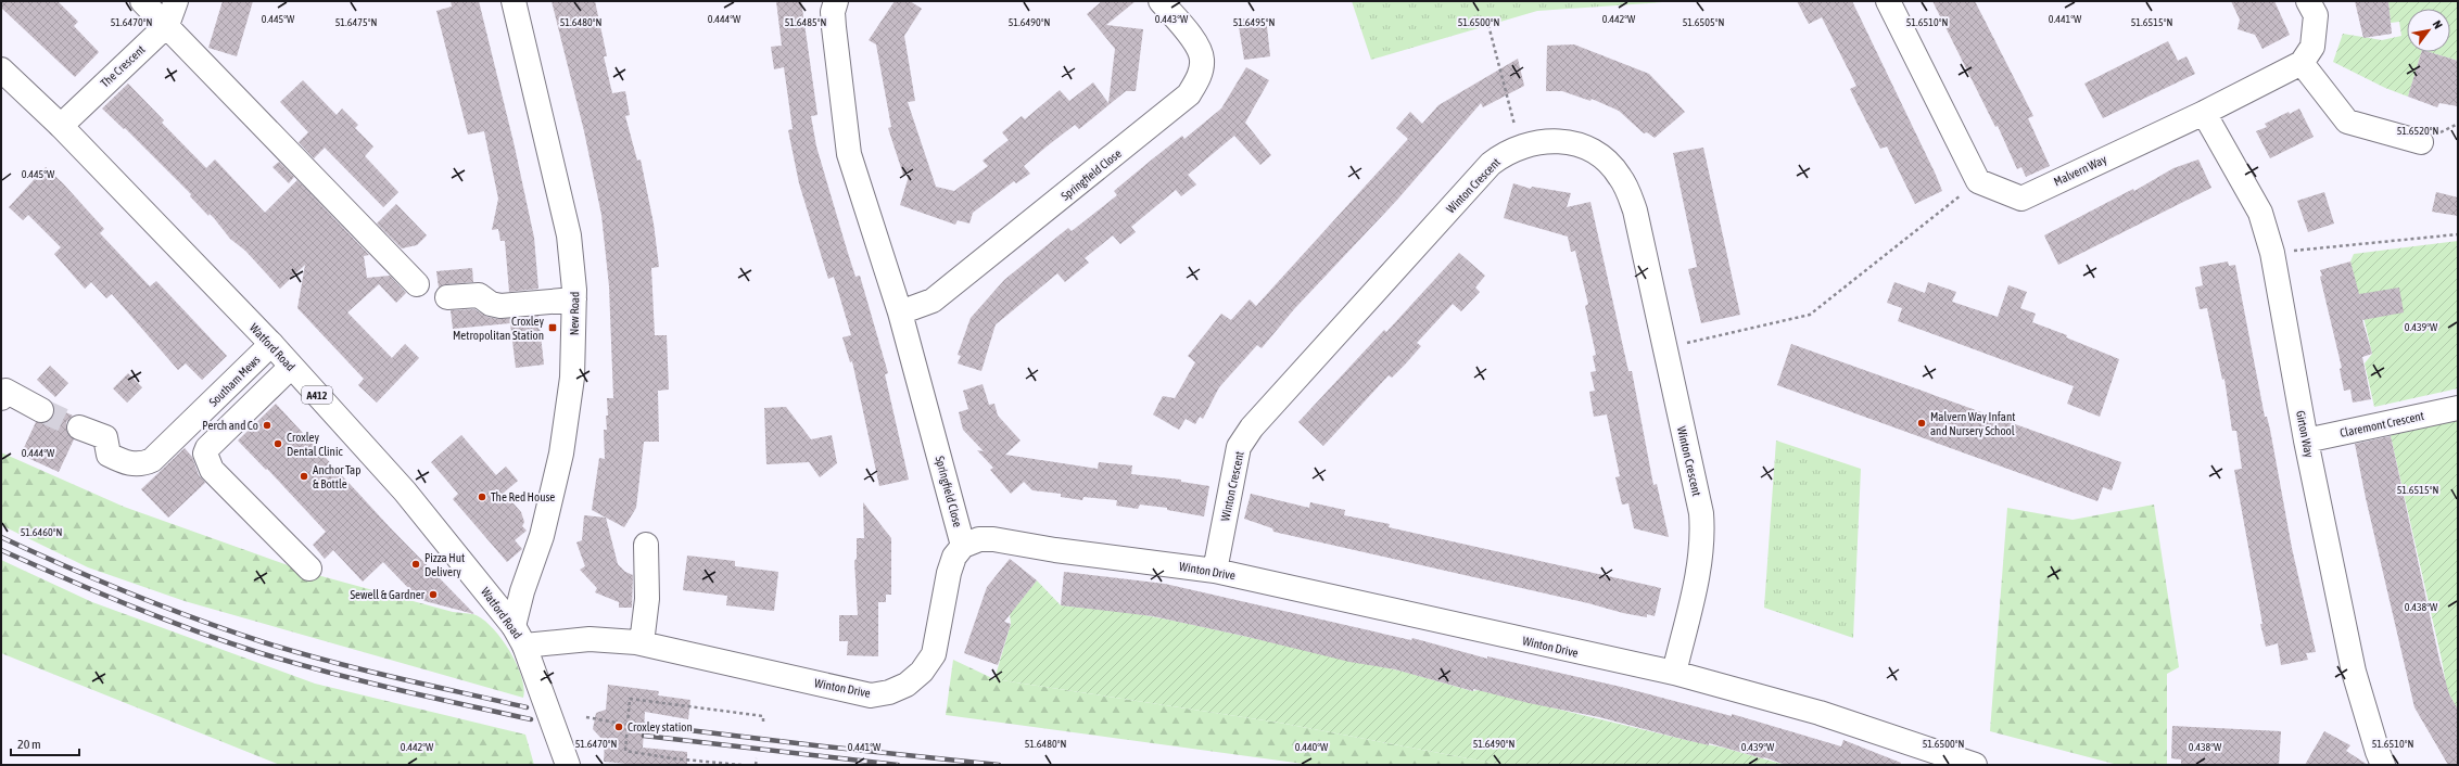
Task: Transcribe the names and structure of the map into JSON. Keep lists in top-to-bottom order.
{
  "streets": {
    "street": [
      "The Crescent",
      "Malvern Way",
      "Springfield Close",
      "Winton Crescent",
      "New Road",
      "Watford Road",
      "Southam Mews",
      "A412",
      "Claremont Crescent",
      "Girton Way",
      "Winton Drive"
    ]
  },
  "crossings": [
    ["The Crescent", "Watford Road"],
    ["Malvern Way", "Girton Way"],
    ["Springfield Close", "Winton Drive"],
    ["Winton Crescent", "Winton Drive"],
    ["New Road", "Watford Road"],
    ["New Road", "Winton Drive"],
    ["Watford Road", "Southam Mews"],
    ["Watford Road", "Winton Drive"],
    ["Claremont Crescent", "Girton Way"]
  ],
  "places": {
    "transit": ["Croxley Metropolitan Station"],
    "other": [
      "Malvern Way Infant and Nursery School",
      "Perch and Co",
      "Croxley Dental Clinic",
      "Anchor Tap & Bottle",
      "The Red House",
      "Pizza Hut Delivery",
      "Sewell & Gardner",
      "Croxley station"
    ]
  },
  "scale_bar": "20 m",
  "north": "top right",
  "coordinates": [
    "0.443°W",
    "0.442°W",
    "0.441°W",
    "0.445°W",
    "0.444°W",
    "51.6505°N",
    "51.6470°N",
    "51.6475°N",
    "51.6480°N",
    "51.6485°N",
    "51.6490°N",
    "51.6495°N",
    "51.6500°N",
    "51.6510°N",
    "51.6515°N",
    "51.6520°N",
    "0.439°W",
    "51.6460°N",
    "0.438°W",
    "0.440°W"
  ]
}
